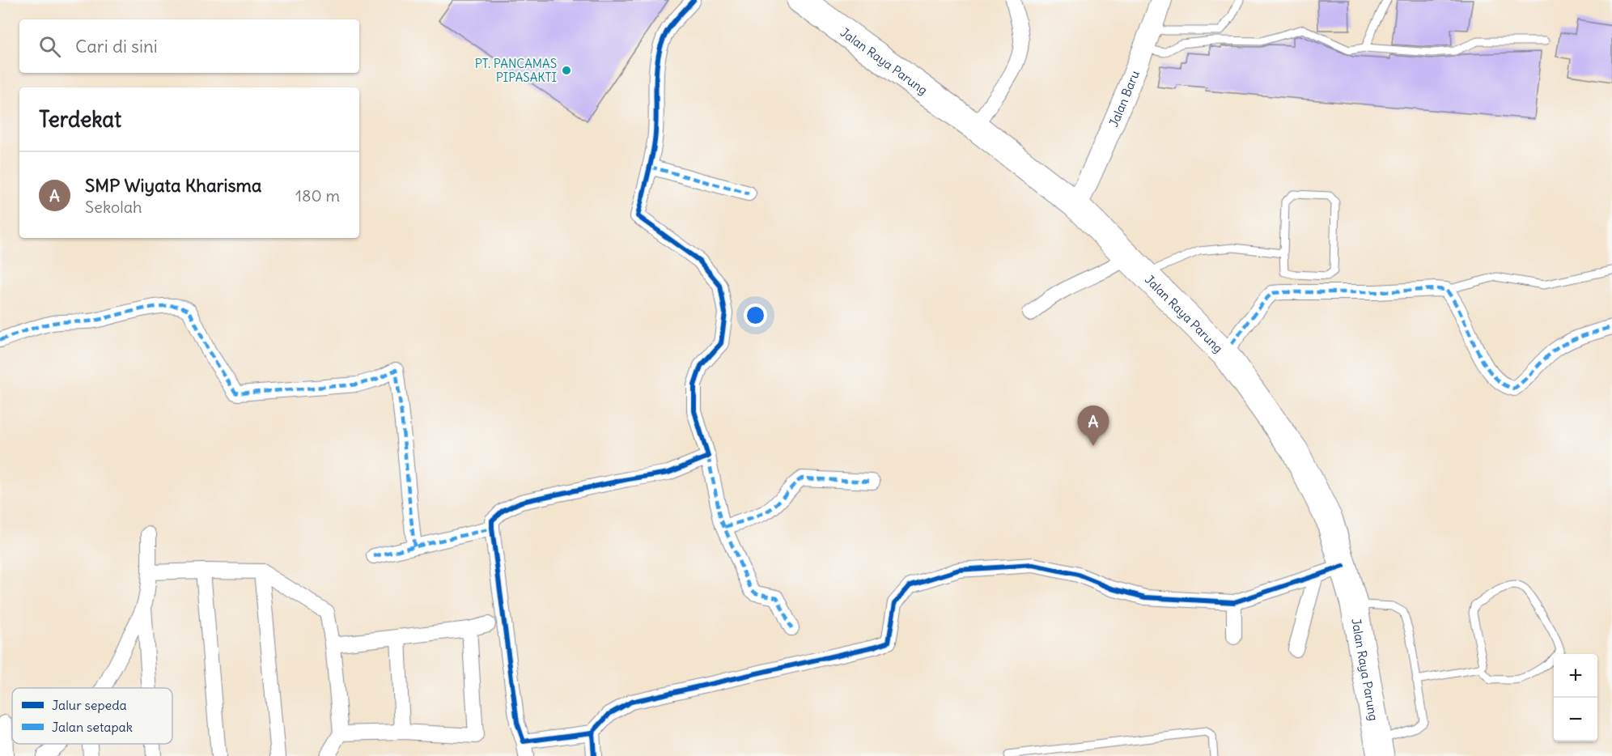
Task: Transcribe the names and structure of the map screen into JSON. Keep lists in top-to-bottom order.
{
  "streets": {
    "highway": ["Jalan Raya Parung"],
    "main road": ["Jalan Baru"]
  },
  "crossings": [
    ["Jalan Raya Parung", "Jalan Baru"]
  ],
  "places": ["PT. PANCAMAS PIPASAKTI"],
  "legend": ["Jalur sepeda", "Jalan setapak"],
  "page": {
    "search": "Cari di sini",
    "heading": "Terdekat",
    "list": [
      {
        "mark": "A",
        "name": "SMP Wiyata Kharisma",
        "note": "Sekolah",
        "value": "180 m"
      }
    ],
    "pins": "A",
    "map_buttons": ["+", "−"]
  }
}
